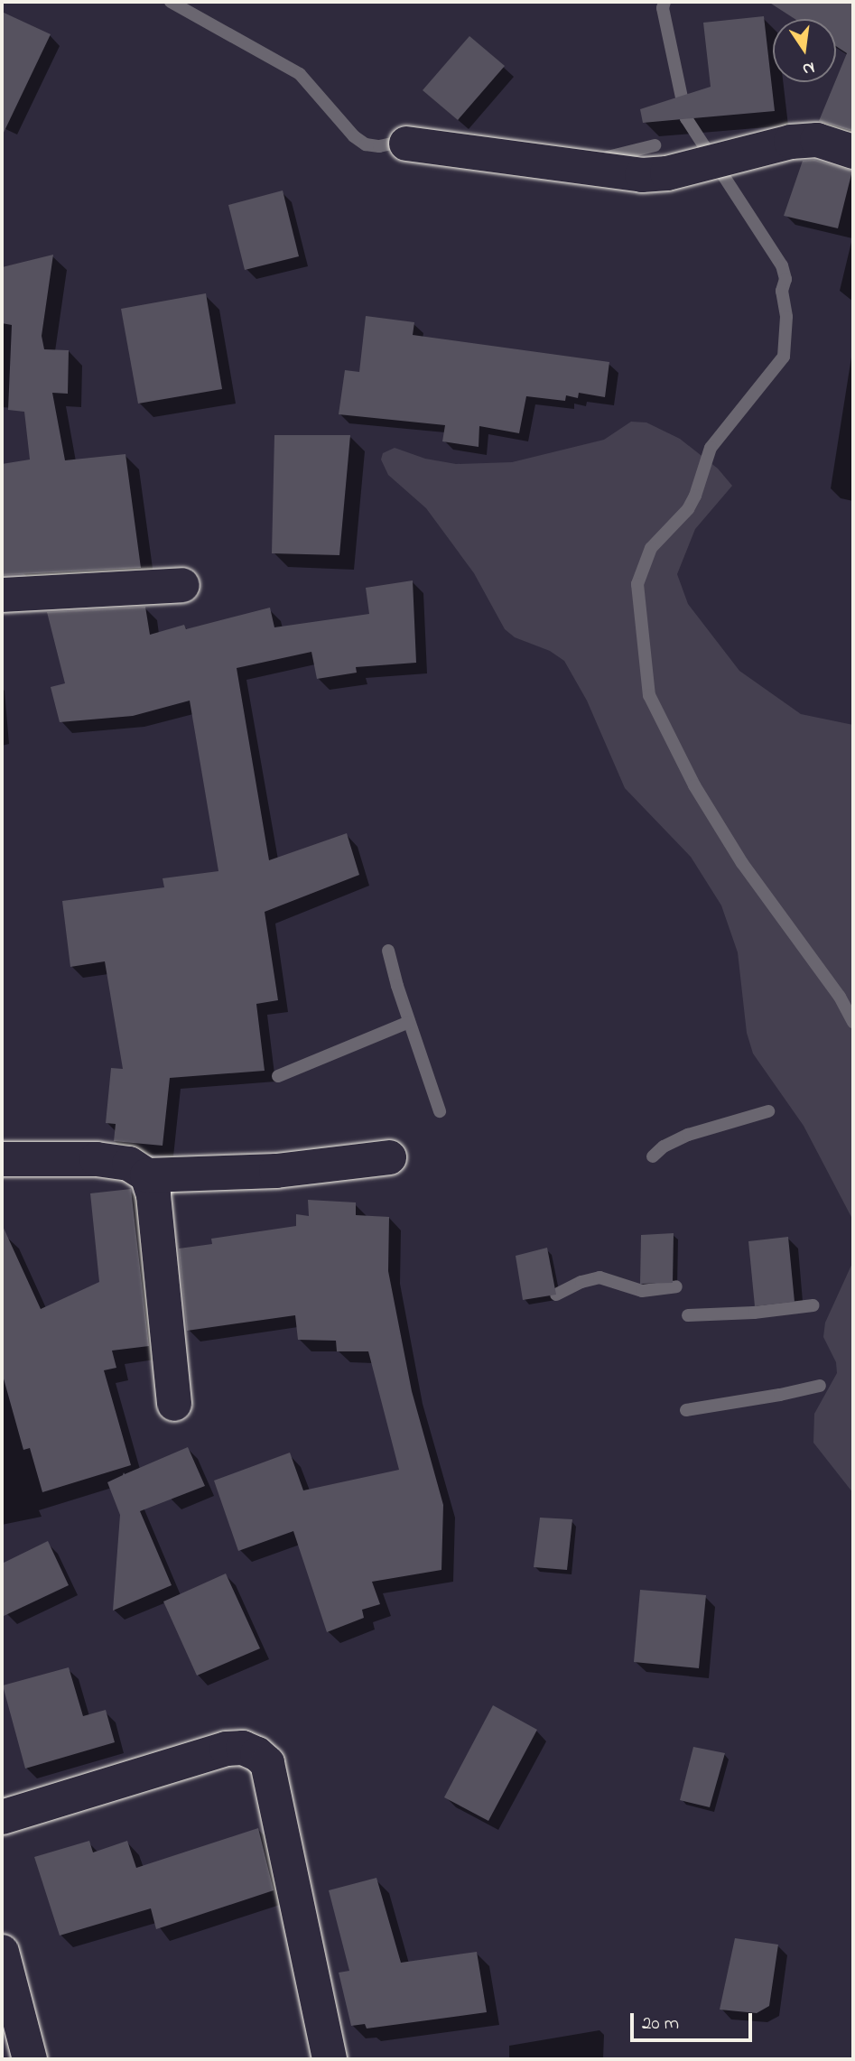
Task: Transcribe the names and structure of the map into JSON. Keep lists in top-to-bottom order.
{
  "scale_bar": "20 m",
  "north": "bottom"
}
